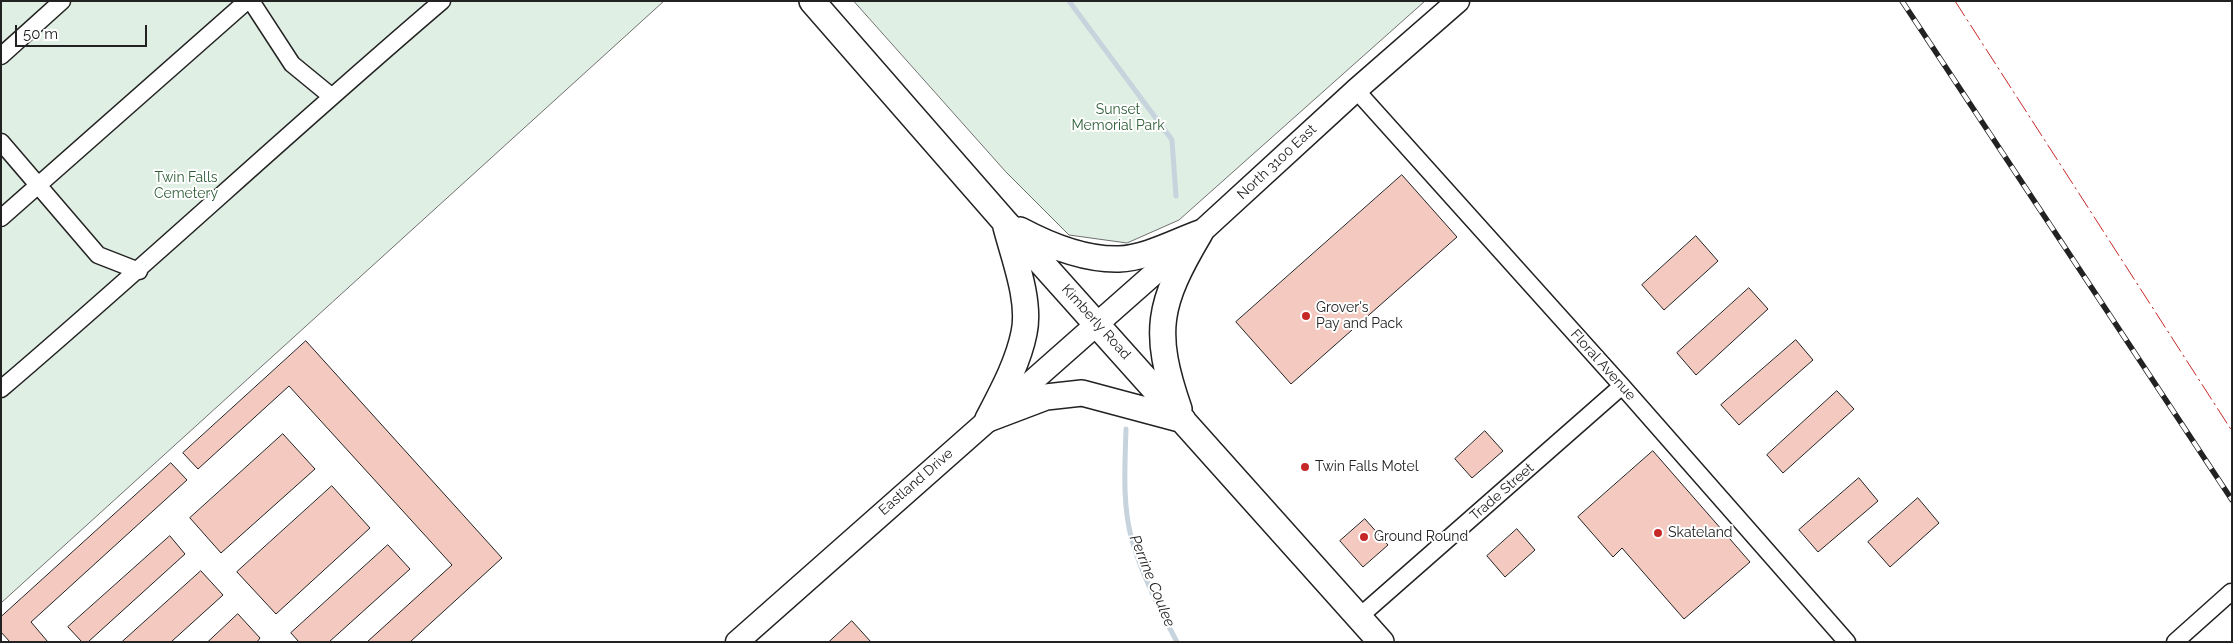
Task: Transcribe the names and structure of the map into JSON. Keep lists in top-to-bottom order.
{
  "streets": {
    "main road": ["North 3100 East", "Kimberly Road", "Eastland Drive"],
    "street": ["Floral Avenue", "Trade Street"]
  },
  "crossings": [
    ["North 3100 East", "Kimberly Road"],
    ["North 3100 East", "Floral Avenue"],
    ["North 3100 East", "Eastland Drive"],
    ["Kimberly Road", "Eastland Drive"],
    ["Kimberly Road", "Trade Street"],
    ["Floral Avenue", "Trade Street"]
  ],
  "water": ["Perrine Coulee"],
  "parks": ["Sunset Memorial Park", "Twin Falls Cemetery"],
  "places": [
    "Grover's Pay and Pack",
    "Twin Falls Motel",
    "Skateland",
    "Ground Round"
  ],
  "scale_bar": "50 m"
}
